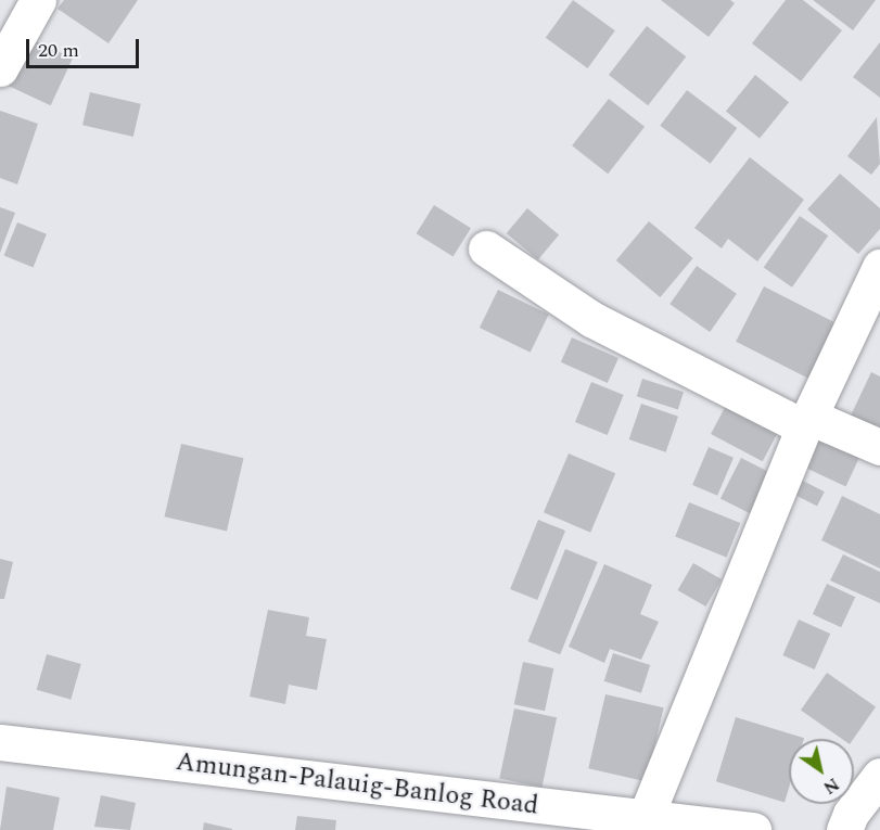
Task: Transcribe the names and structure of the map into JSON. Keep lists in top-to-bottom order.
{
  "streets": {
    "street": ["Amungan-Palauig-Banlog Road"]
  },
  "scale_bar": "20 m",
  "north": "bottom right"
}
